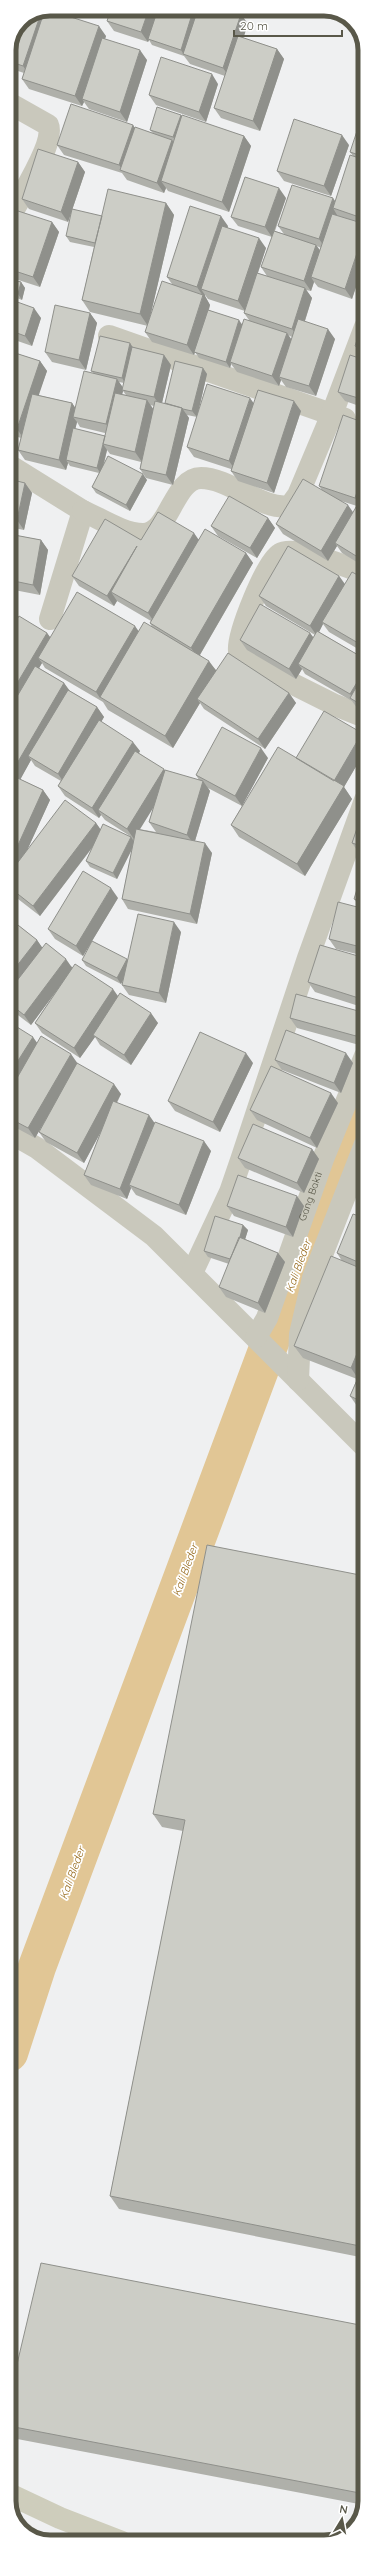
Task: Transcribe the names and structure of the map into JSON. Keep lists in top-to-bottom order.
{
  "streets": {
    "street": ["Gang Bakti"]
  },
  "water": ["Kali Bleder"],
  "scale_bar": "20 m",
  "north": "top"
}
